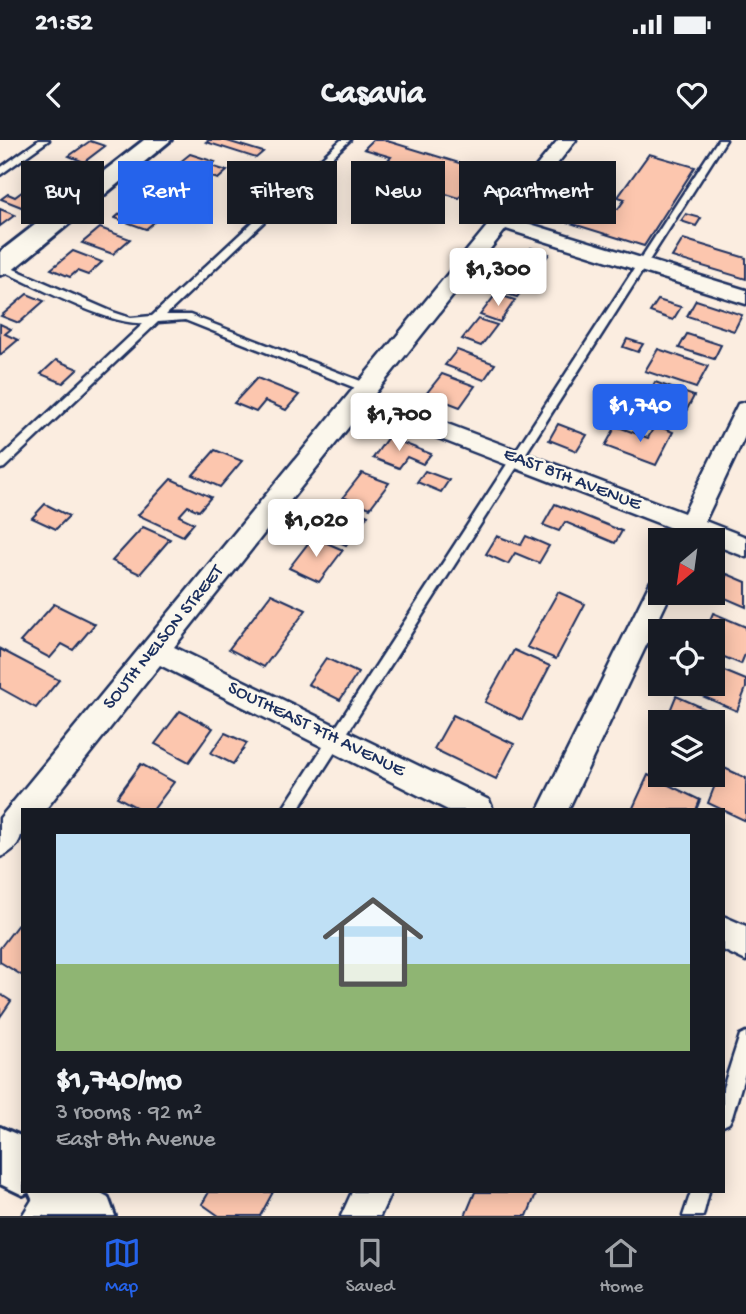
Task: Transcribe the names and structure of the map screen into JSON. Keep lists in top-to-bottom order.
{
  "streets": {
    "street": ["EAST 8TH AVENUE", "SOUTH NELSON STREET", "SOUTHEAST 7TH AVENUE"]
  },
  "crossings": [
    ["EAST 8TH AVENUE", "SOUTH NELSON STREET"],
    ["SOUTH NELSON STREET", "SOUTHEAST 7TH AVENUE"]
  ],
  "north": "bottom left",
  "page": {
    "status": "21:52",
    "header": "Casavia",
    "chip": [
      "Buy",
      "Rent",
      "Filters",
      "New",
      "Apartment"
    ],
    "price": [
      "$1,300",
      "$1,740",
      "$1,700",
      "$1,020"
    ],
    "list": [
      {
        "name": "$1,740/mo",
        "note": "3 rooms · 92 m² · East 8th Avenue"
      }
    ],
    "tabs": ["Map", "Saved", "Home"]
  }
}
